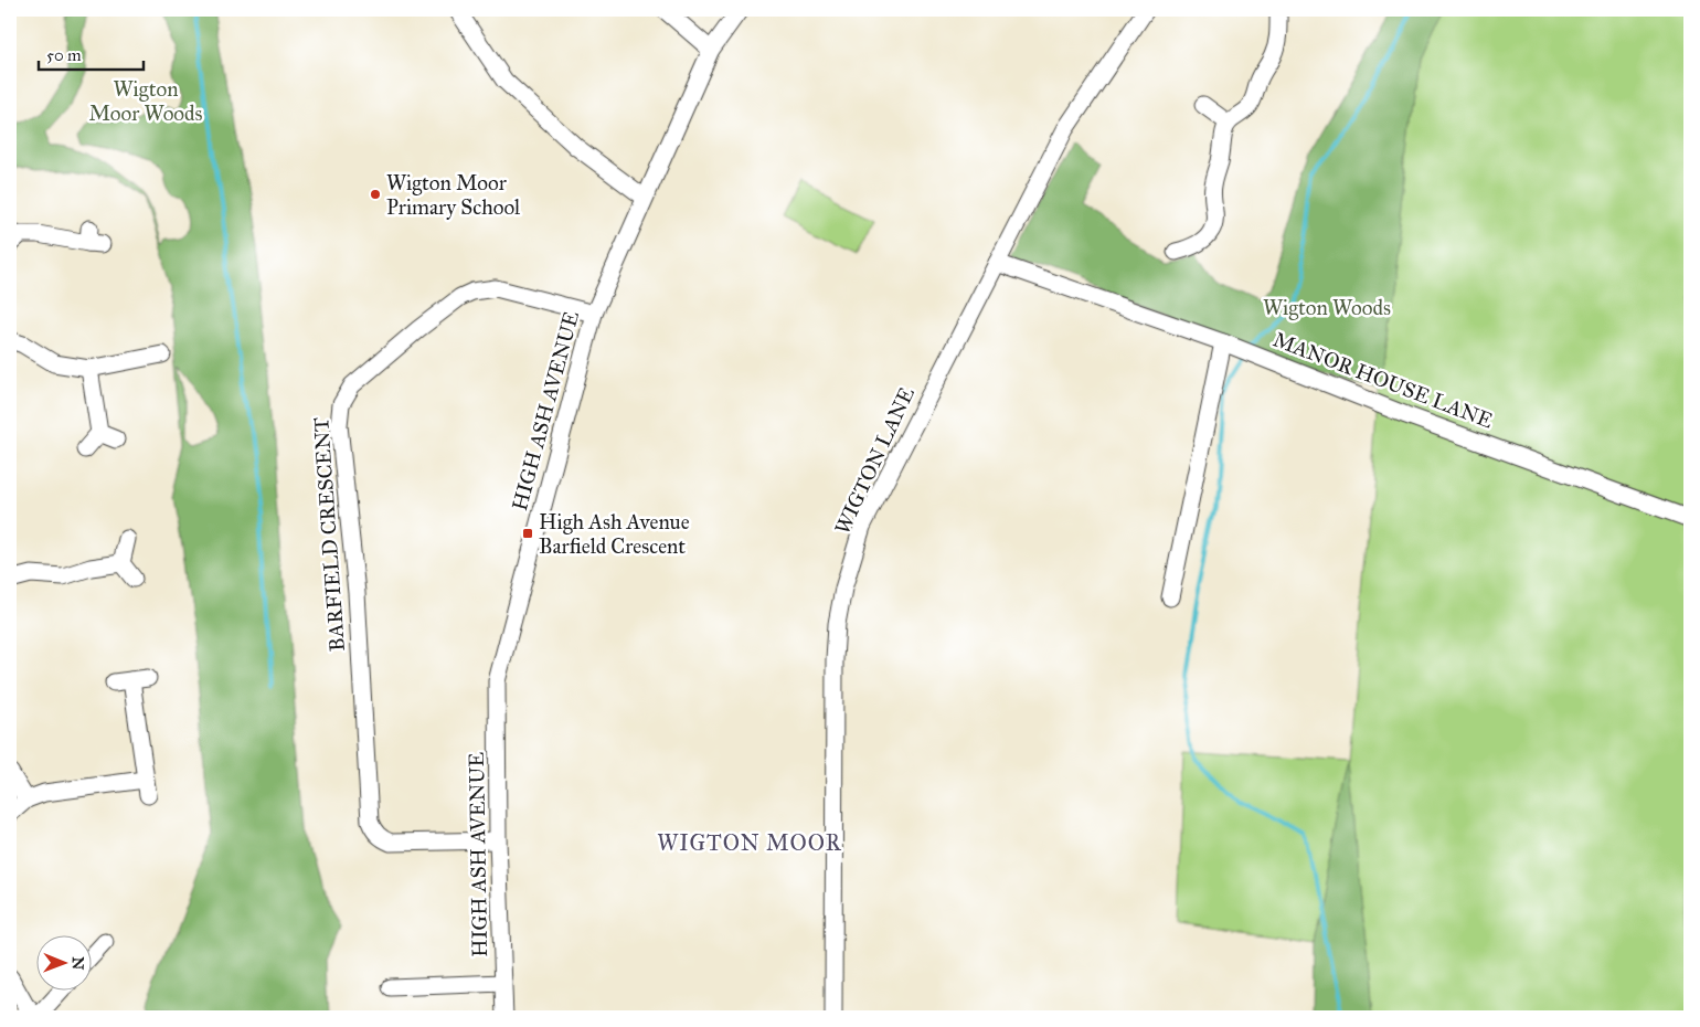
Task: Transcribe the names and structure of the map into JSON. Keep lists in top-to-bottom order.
{
  "streets": {
    "street": [
      "MANOR HOUSE LANE",
      "HIGH ASH AVENUE",
      "WIGTON LANE",
      "BARFIELD CRESCENT"
    ]
  },
  "crossings": [
    ["MANOR HOUSE LANE", "WIGTON LANE"],
    ["HIGH ASH AVENUE", "BARFIELD CRESCENT"]
  ],
  "districts": ["WIGTON MOOR"],
  "parks": ["Wigton Moor Woods", "Wigton Woods"],
  "places": {
    "other": ["Wigton Moor Primary School"],
    "transit": ["High Ash Avenue Barfield Crescent"]
  },
  "scale_bar": "50 m",
  "north": "right"
}
